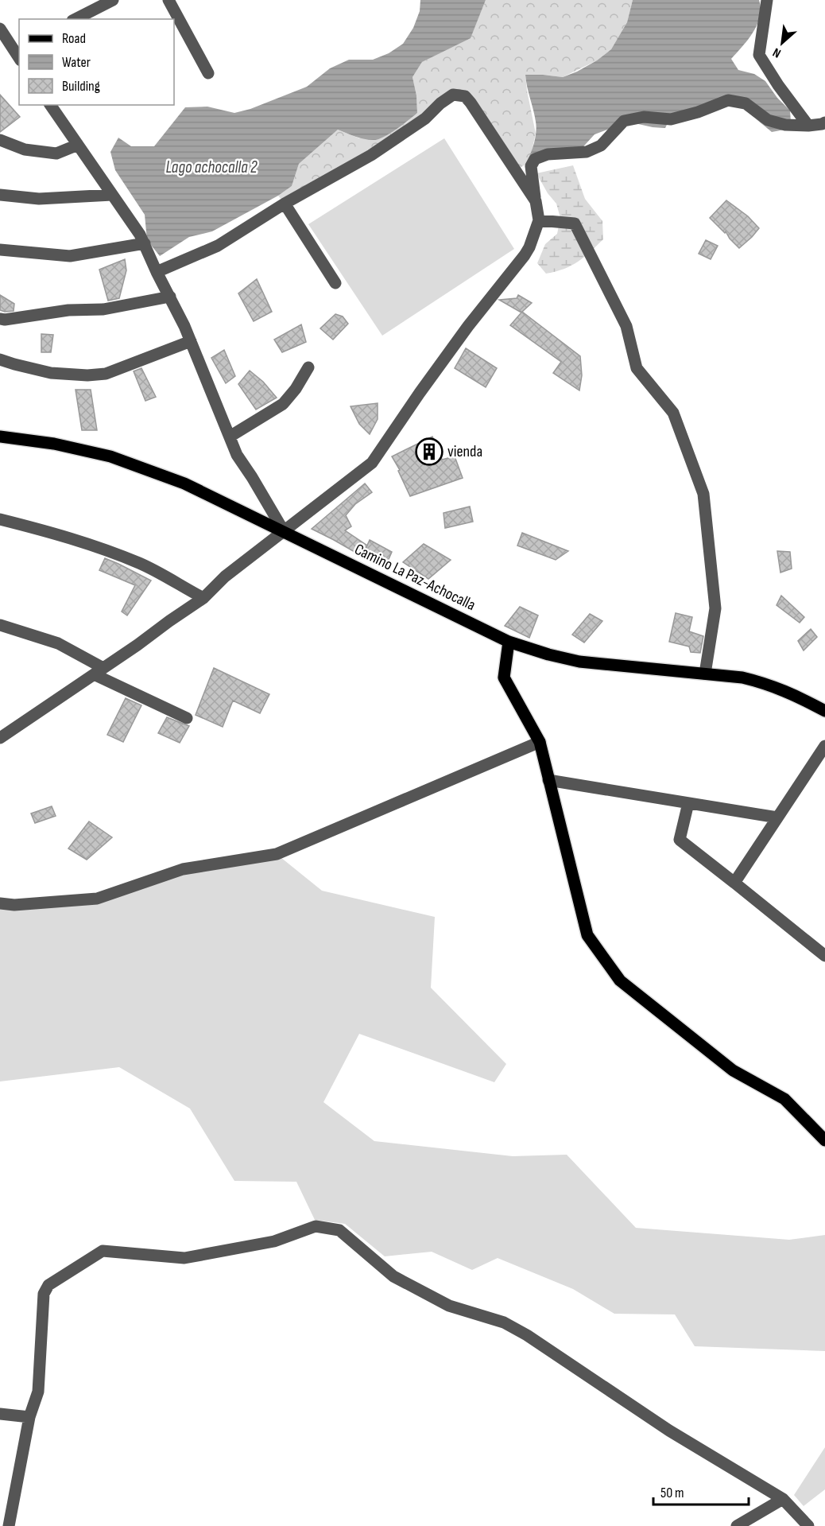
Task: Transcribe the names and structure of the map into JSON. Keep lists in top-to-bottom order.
{
  "streets": {
    "main road": ["Camino La Paz-Achocalla"]
  },
  "water": ["Lago achocalla 2"],
  "places": {
    "building": ["vienda"]
  },
  "legend": ["Road", "Water", "Building"],
  "scale_bar": "50 m",
  "north": "bottom left"
}
